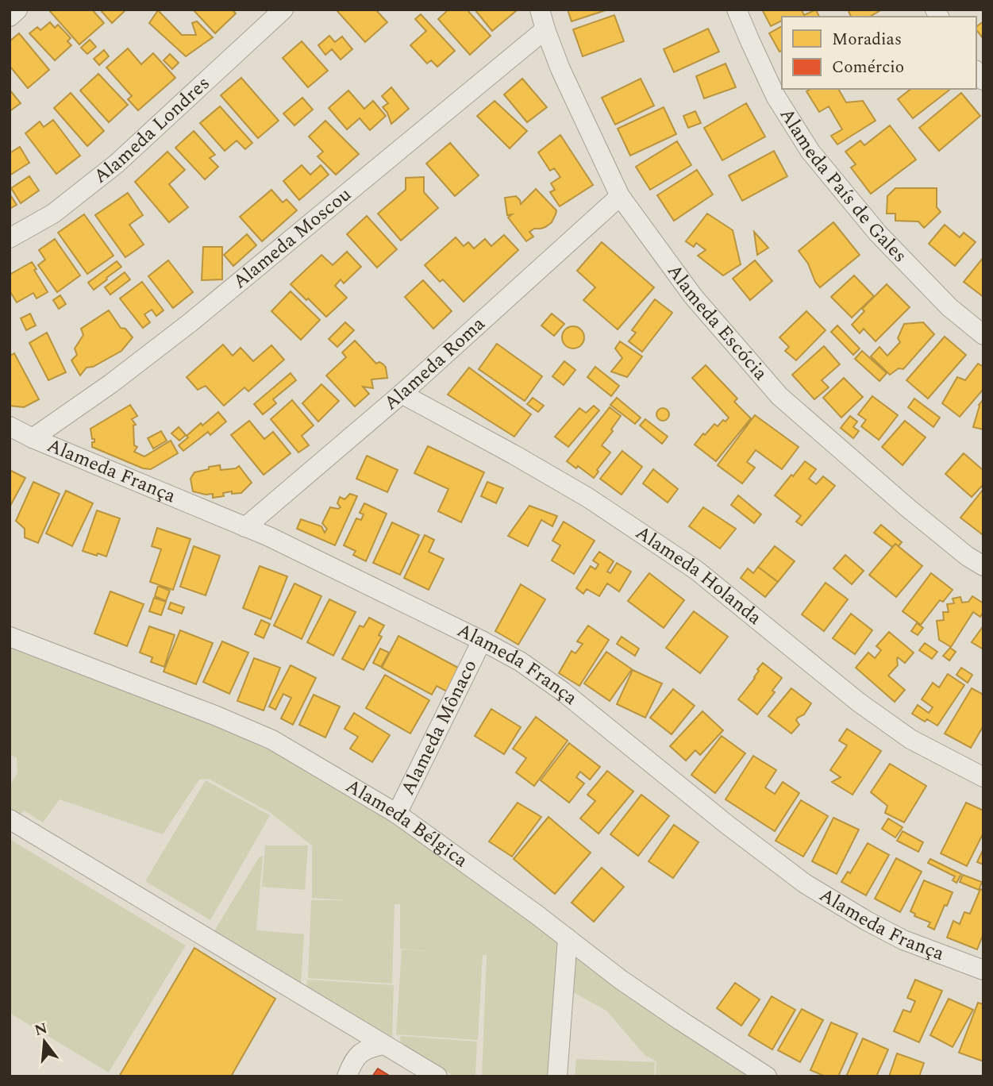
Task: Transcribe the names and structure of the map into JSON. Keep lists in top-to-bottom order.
{
  "streets": {
    "street": [
      "Alameda Londres",
      "Alameda País de Gales",
      "Alameda Moscou",
      "Alameda Escócia",
      "Alameda Roma",
      "Alameda França",
      "Alameda Holanda",
      "Alameda Mônaco",
      "Alameda Bélgica"
    ]
  },
  "crossings": [
    ["Alameda Moscou", "Alameda Escócia"],
    ["Alameda Moscou", "Alameda França"],
    ["Alameda Escócia", "Alameda Roma"],
    ["Alameda Roma", "Alameda França"],
    ["Alameda Roma", "Alameda Holanda"],
    ["Alameda França", "Alameda Mônaco"],
    ["Alameda Mônaco", "Alameda Bélgica"]
  ],
  "legend": ["Moradias", "Comércio"],
  "north": "top"
}
